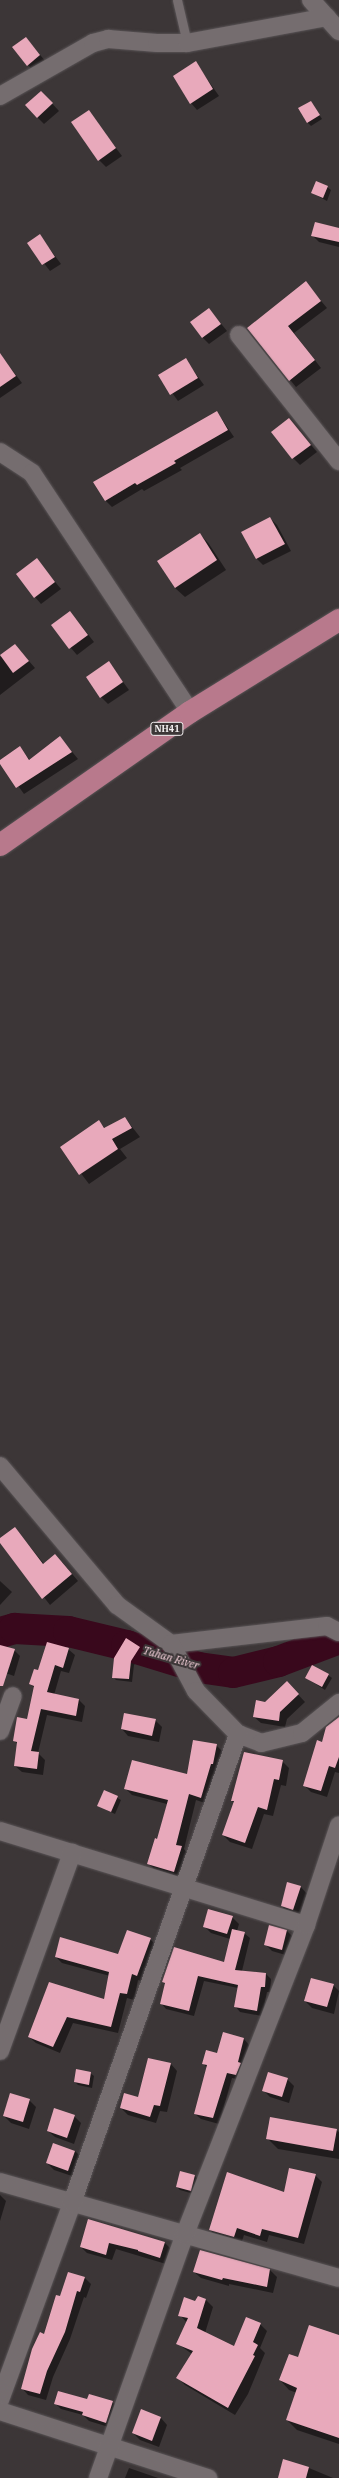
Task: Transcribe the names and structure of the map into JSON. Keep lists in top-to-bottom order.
{
  "streets": {
    "highway": ["NH41"]
  },
  "water": ["Tahan River"]
}
